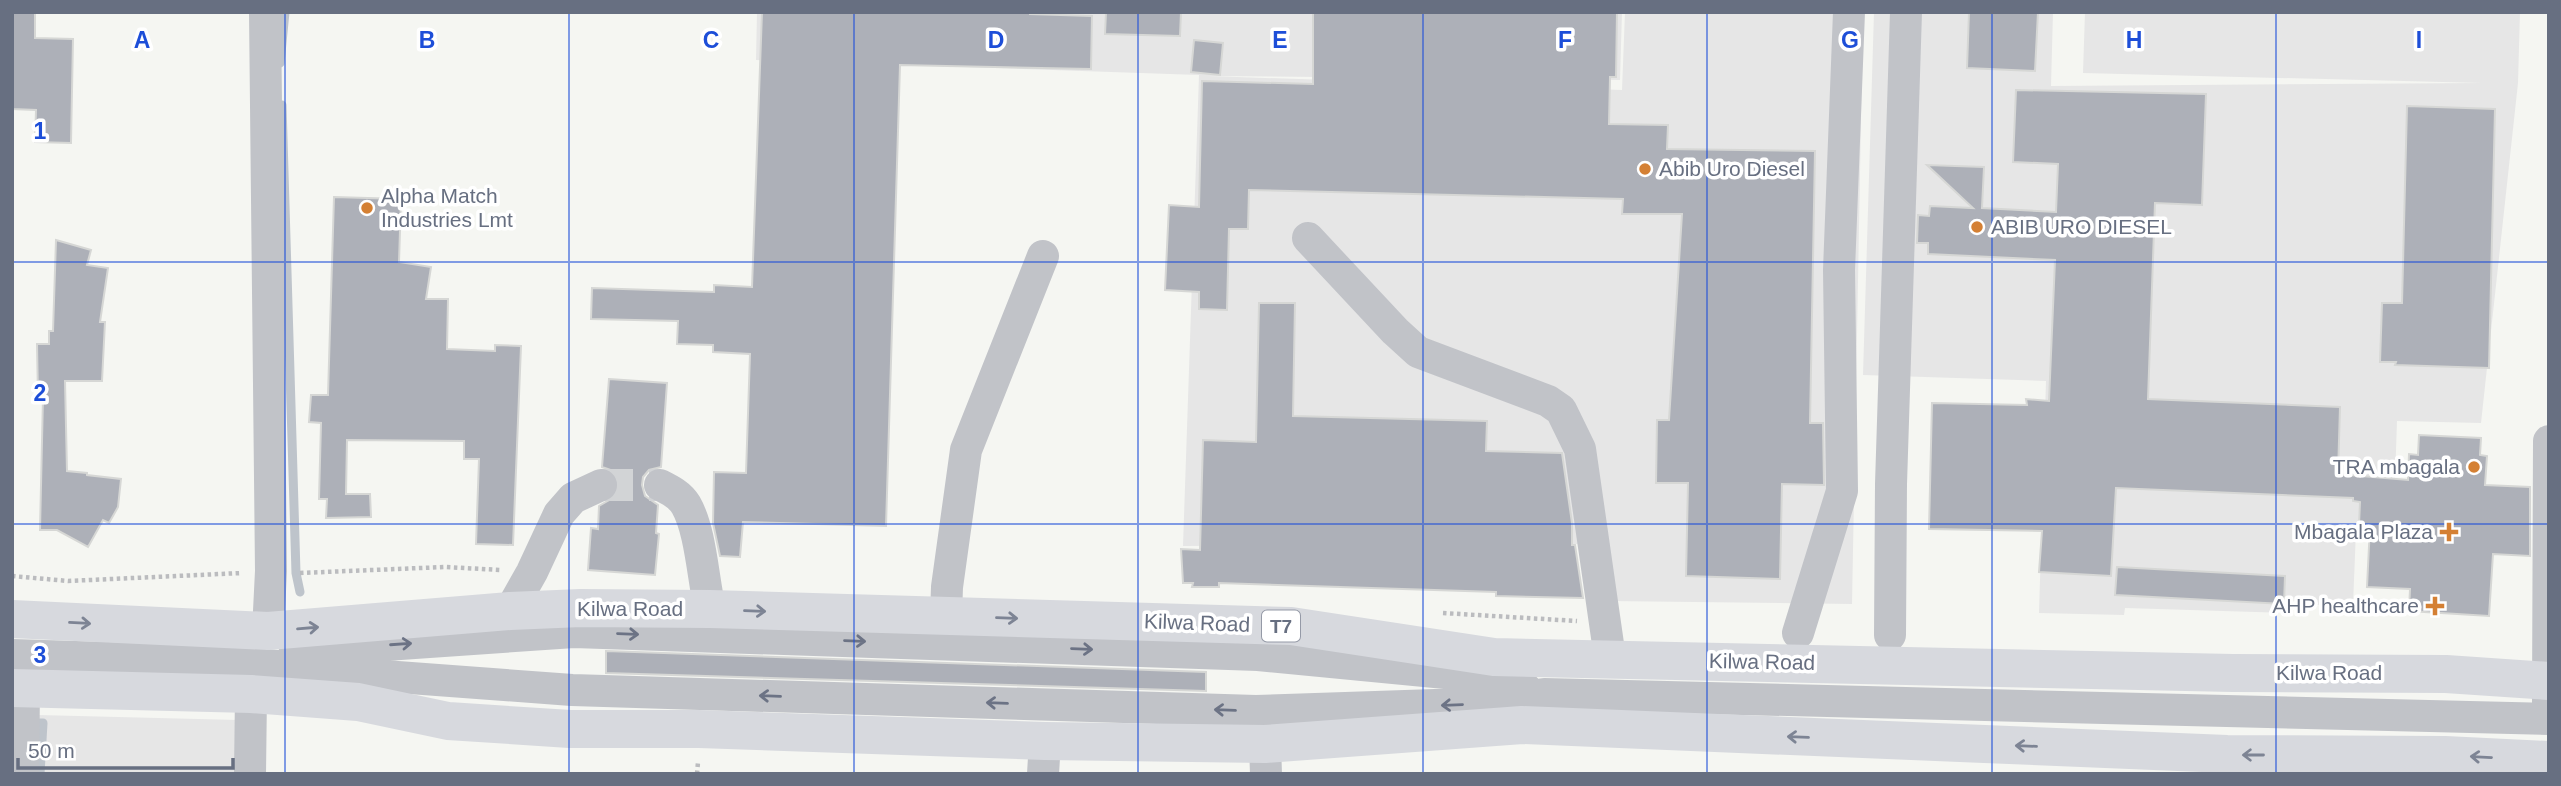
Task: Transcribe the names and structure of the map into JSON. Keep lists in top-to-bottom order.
{
  "streets": {
    "highway": ["Kilwa Road", "T7"]
  },
  "places": {
    "other": [
      "Abib Uro Diesel",
      "Alpha Match Industries Lmt",
      "ABIB URO DIESEL",
      "TRA mbagala"
    ],
    "health": ["Mbagala Plaza", "AHP healthcare"]
  },
  "scale_bar": "50 m",
  "grid": {
    "columns": [
      "A",
      "B",
      "C",
      "D",
      "E",
      "F",
      "G",
      "H",
      "I"
    ],
    "rows": ["1", "2", "3"]
  }
}
